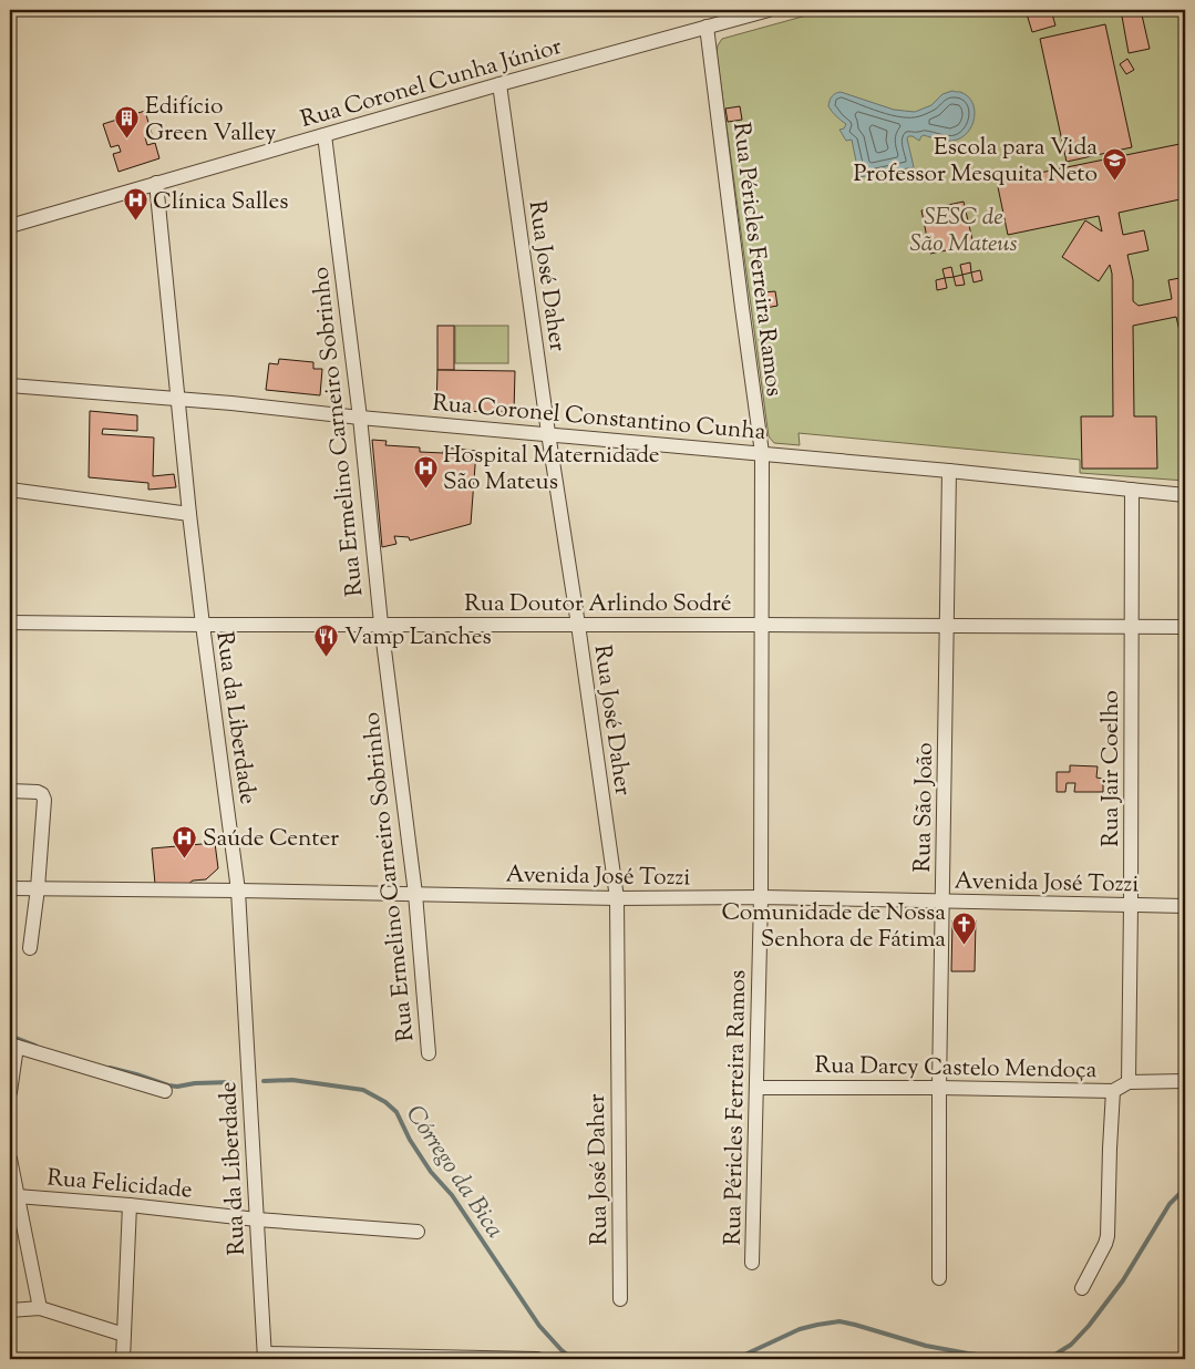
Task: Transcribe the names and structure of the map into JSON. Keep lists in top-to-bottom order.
{
  "streets": {
    "street": [
      "Rua Coronel Cunha Júnior",
      "Rua Péricles Ferreira Ramos",
      "Rua José Daher",
      "Rua Coronel Constantino Cunha",
      "Rua Ermelino Carneiro Sobrinho",
      "Rua Doutor Arlindo Sodré",
      "Rua da Liberdade",
      "Rua Jair Coelho",
      "Rua São João",
      "Avenida José Tozzi",
      "Rua Darcy Castelo Mendoça",
      "Rua Felicidade"
    ]
  },
  "crossings": [
    ["Rua Coronel Cunha Júnior", "Rua Péricles Ferreira Ramos"],
    ["Rua Coronel Cunha Júnior", "Rua José Daher"],
    ["Rua Coronel Cunha Júnior", "Rua Ermelino Carneiro Sobrinho"],
    ["Rua Coronel Cunha Júnior", "Rua da Liberdade"],
    ["Rua Péricles Ferreira Ramos", "Rua Coronel Constantino Cunha"],
    ["Rua Péricles Ferreira Ramos", "Rua Doutor Arlindo Sodré"],
    ["Rua Péricles Ferreira Ramos", "Avenida José Tozzi"],
    ["Rua Péricles Ferreira Ramos", "Rua Darcy Castelo Mendoça"],
    ["Rua José Daher", "Rua Coronel Constantino Cunha"],
    ["Rua José Daher", "Rua Doutor Arlindo Sodré"],
    ["Rua José Daher", "Avenida José Tozzi"],
    ["Rua Coronel Constantino Cunha", "Rua Ermelino Carneiro Sobrinho"],
    ["Rua Coronel Constantino Cunha", "Rua da Liberdade"],
    ["Rua Coronel Constantino Cunha", "Rua Jair Coelho"],
    ["Rua Coronel Constantino Cunha", "Rua São João"],
    ["Rua Ermelino Carneiro Sobrinho", "Rua Doutor Arlindo Sodré"],
    ["Rua Ermelino Carneiro Sobrinho", "Avenida José Tozzi"],
    ["Rua Doutor Arlindo Sodré", "Rua da Liberdade"],
    ["Rua Doutor Arlindo Sodré", "Rua Jair Coelho"],
    ["Rua Doutor Arlindo Sodré", "Rua São João"],
    ["Rua da Liberdade", "Avenida José Tozzi"],
    ["Rua da Liberdade", "Rua Felicidade"],
    ["Rua Jair Coelho", "Avenida José Tozzi"],
    ["Rua Jair Coelho", "Rua Darcy Castelo Mendoça"],
    ["Rua São João", "Avenida José Tozzi"],
    ["Rua São João", "Rua Darcy Castelo Mendoça"]
  ],
  "water": ["Córrego da Bica"],
  "parks": ["SESC de São Mateus"],
  "places": {
    "building": ["Edifício Green Valley"],
    "school or university": ["Escola para Vida Professor Mesquita Neto"],
    "hospital": ["Clínica Salles", "Hospital Maternidade São Mateus", "Saúde Center"],
    "restaurant": ["Vamp Lanches"],
    "church": ["Comunidade de Nossa Senhora de Fátima"]
  }
}
